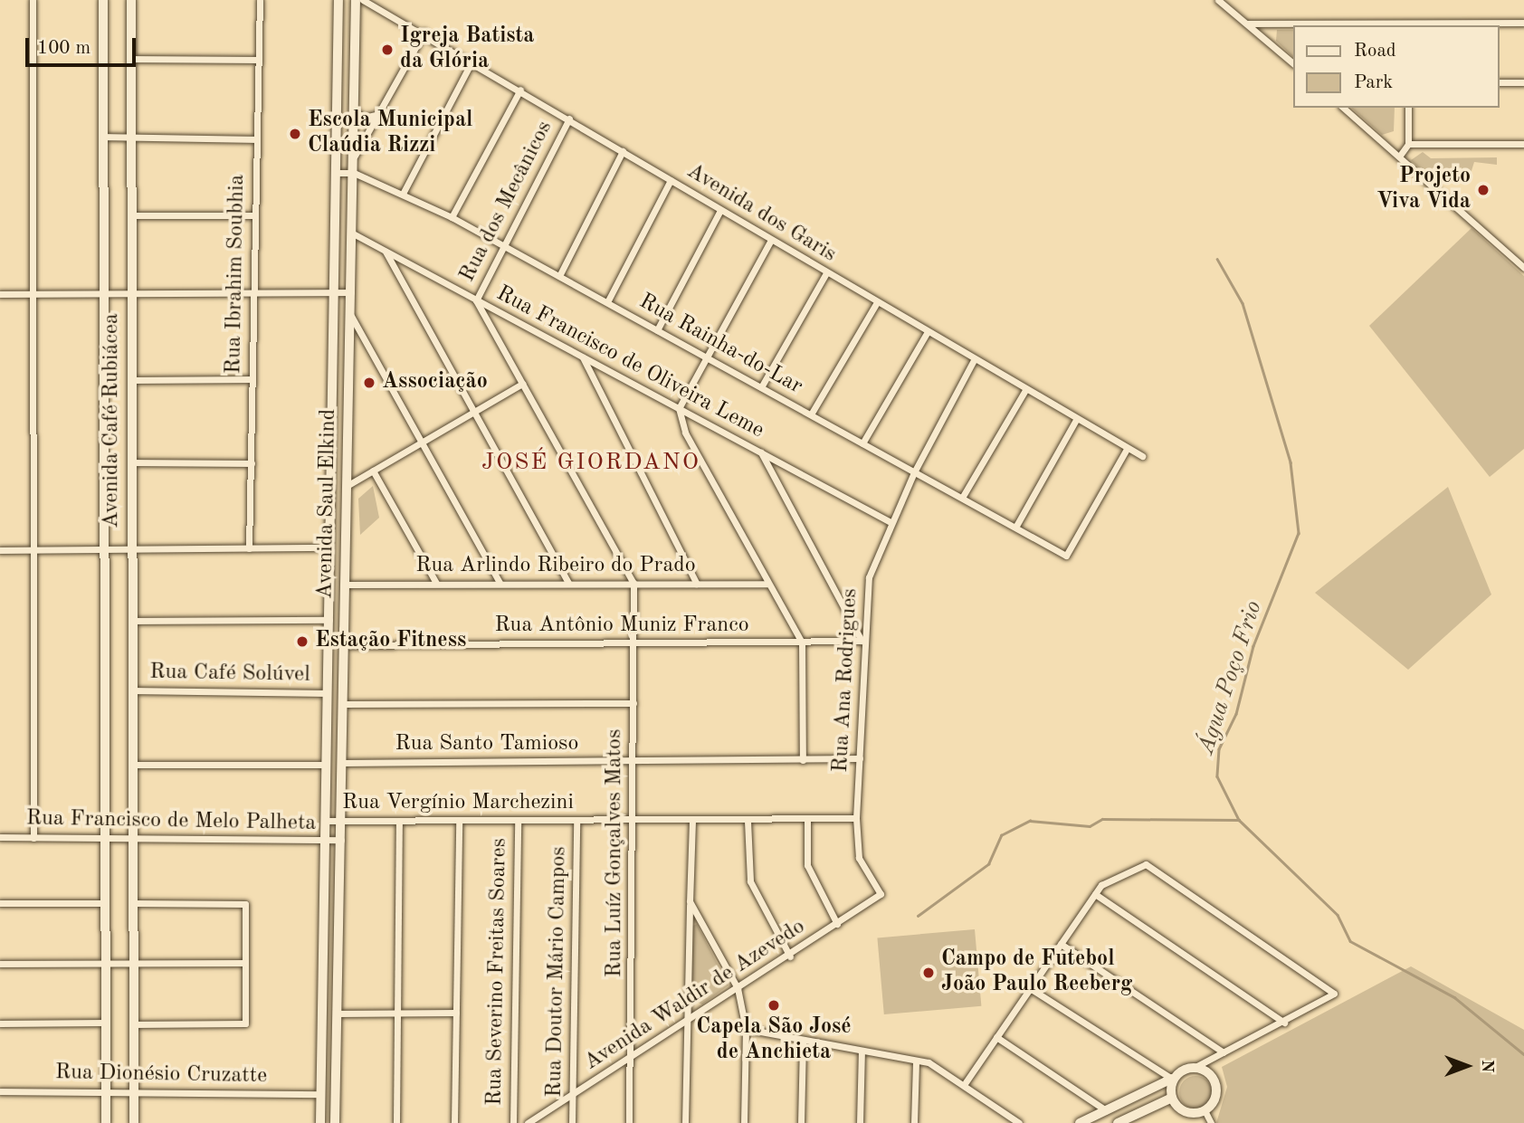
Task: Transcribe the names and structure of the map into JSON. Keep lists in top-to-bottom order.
{
  "streets": {
    "street": [
      "Rua dos Mecânicos",
      "Avenida dos Garis",
      "Rua Ibrahim Soubhia",
      "Rua Rainha-do-Lar",
      "Rua Francisco de Oliveira Leme",
      "Avenida Café Rubiácea",
      "Avenida Saul Elkind",
      "Rua Arlindo Ribeiro do Prado",
      "Rua Antônio Muniz Franco",
      "Rua Café Solúvel",
      "Rua Ana Rodrigues",
      "Rua Santo Tamioso",
      "Rua Vergínio Marchezini",
      "Rua Francisco de Melo Palheta",
      "Rua Luíz Gonçalves Matos",
      "Rua Severino Freitas Soares",
      "Rua Doutor Mário Campos",
      "Avenida Waldir de Azevedo",
      "Rua Dionésio Cruzatte"
    ]
  },
  "crossings": [
    ["Rua dos Mecânicos", "Avenida dos Garis"],
    ["Rua dos Mecânicos", "Rua Rainha-do-Lar"],
    ["Rua dos Mecânicos", "Rua Francisco de Oliveira Leme"],
    ["Avenida dos Garis", "Rua Rainha-do-Lar"],
    ["Avenida dos Garis", "Rua Ana Rodrigues"],
    ["Rua Rainha-do-Lar", "Avenida Saul Elkind"],
    ["Rua Rainha-do-Lar", "Rua Ana Rodrigues"],
    ["Rua Francisco de Oliveira Leme", "Avenida Saul Elkind"],
    ["Rua Francisco de Oliveira Leme", "Rua Ana Rodrigues"],
    ["Avenida Café Rubiácea", "Rua Café Solúvel"],
    ["Avenida Café Rubiácea", "Rua Francisco de Melo Palheta"],
    ["Avenida Café Rubiácea", "Rua Dionésio Cruzatte"],
    ["Avenida Saul Elkind", "Rua Arlindo Ribeiro do Prado"],
    ["Avenida Saul Elkind", "Rua Antônio Muniz Franco"],
    ["Avenida Saul Elkind", "Rua Café Solúvel"],
    ["Avenida Saul Elkind", "Rua Santo Tamioso"],
    ["Avenida Saul Elkind", "Rua Vergínio Marchezini"],
    ["Avenida Saul Elkind", "Rua Francisco de Melo Palheta"],
    ["Avenida Saul Elkind", "Rua Dionésio Cruzatte"],
    ["Rua Arlindo Ribeiro do Prado", "Rua Luíz Gonçalves Matos"],
    ["Rua Antônio Muniz Franco", "Rua Ana Rodrigues"],
    ["Rua Antônio Muniz Franco", "Rua Luíz Gonçalves Matos"],
    ["Rua Ana Rodrigues", "Rua Santo Tamioso"],
    ["Rua Ana Rodrigues", "Rua Vergínio Marchezini"],
    ["Rua Ana Rodrigues", "Avenida Waldir de Azevedo"],
    ["Rua Santo Tamioso", "Rua Luíz Gonçalves Matos"],
    ["Rua Vergínio Marchezini", "Rua Luíz Gonçalves Matos"],
    ["Rua Vergínio Marchezini", "Rua Severino Freitas Soares"],
    ["Rua Vergínio Marchezini", "Rua Doutor Mário Campos"],
    ["Rua Luíz Gonçalves Matos", "Avenida Waldir de Azevedo"],
    ["Rua Doutor Mário Campos", "Avenida Waldir de Azevedo"]
  ],
  "districts": ["JOSÉ GIORDANO"],
  "water": ["Água Poço Frio"],
  "places": [
    "Igreja Batista da Glória",
    "Escola Municipal Claúdia Rizzi",
    "Projeto Viva Vida",
    "Associação",
    "Estação Fitness",
    "Campo de Futebol João Paulo Reeberg",
    "Capela São José de Anchieta"
  ],
  "legend": ["Road", "Park"],
  "scale_bar": "100 m",
  "north": "right"
}
